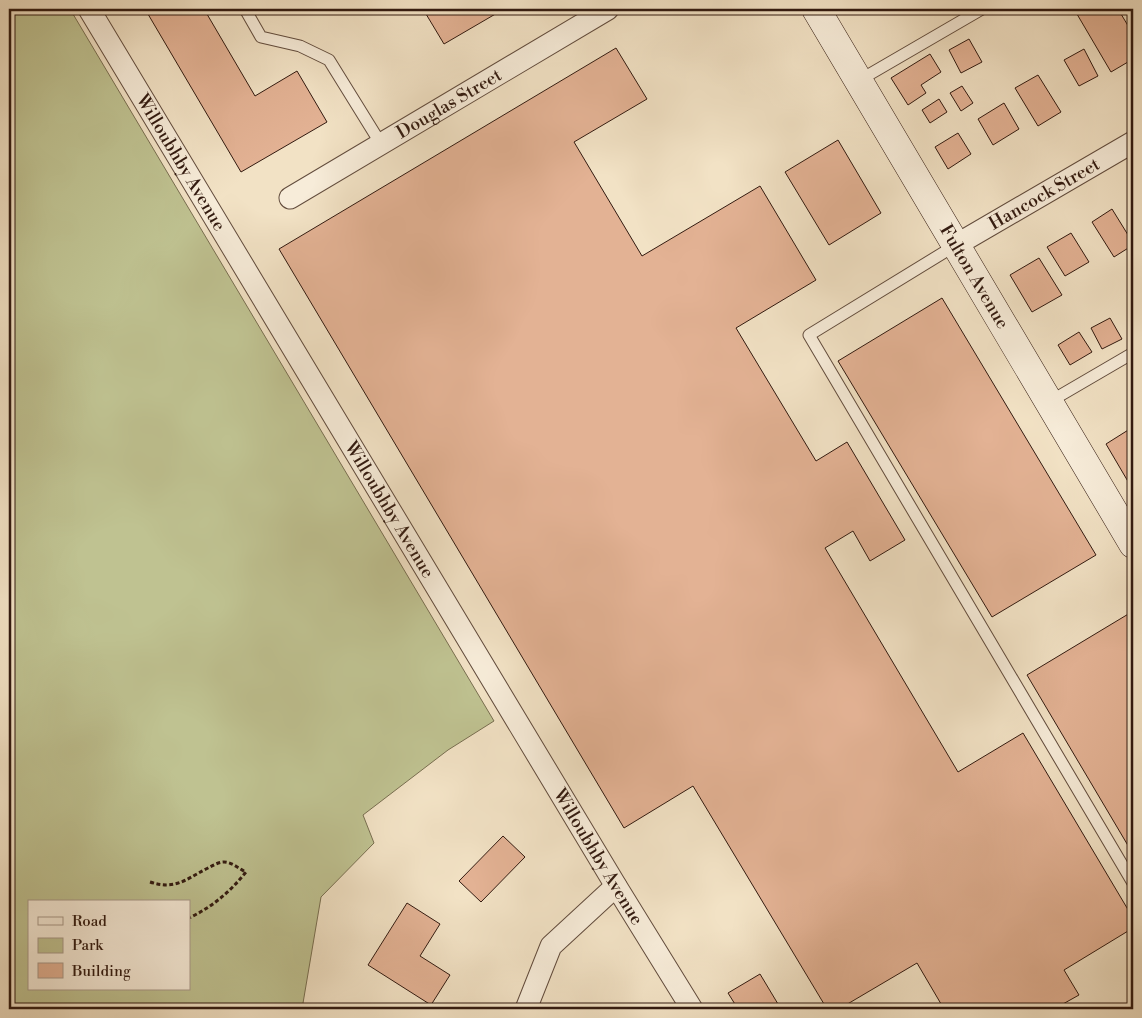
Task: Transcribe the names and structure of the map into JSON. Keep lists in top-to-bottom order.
{
  "streets": {
    "street": [
      "Douglas Street",
      "Willoubhby Avenue",
      "Hancock Street",
      "Fulton Avenue"
    ]
  },
  "crossings": [
    ["Hancock Street", "Fulton Avenue"]
  ],
  "legend": ["Road", "Park", "Building"]
}
